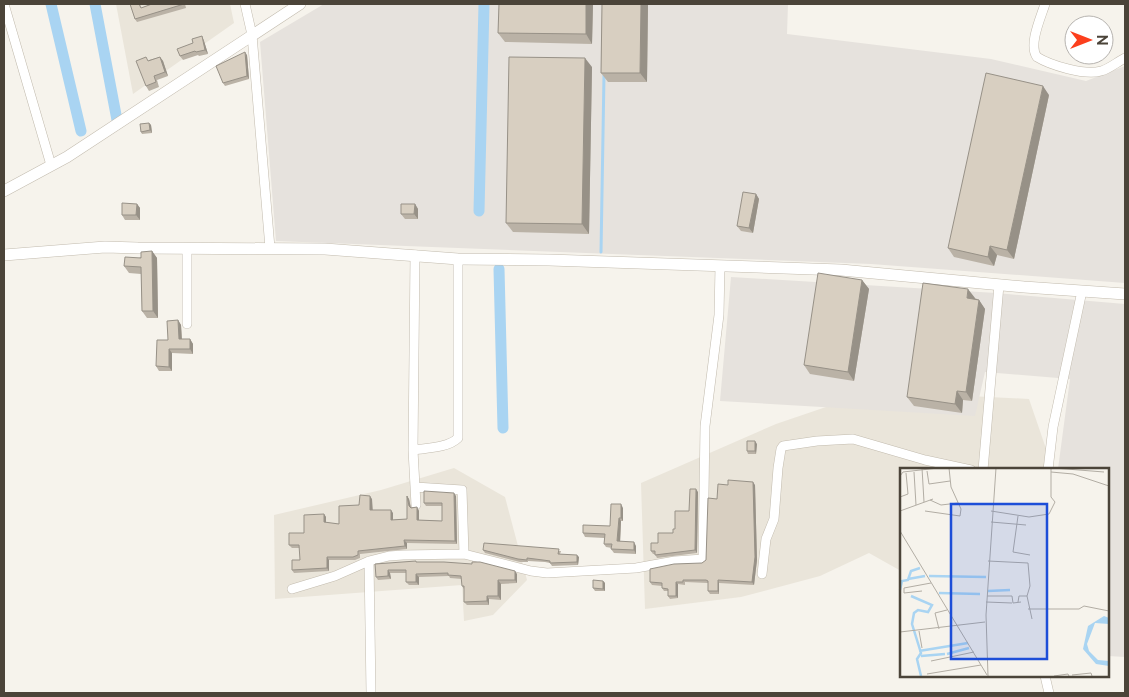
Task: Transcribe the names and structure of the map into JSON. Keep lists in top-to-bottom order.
{
  "north": "right"
}
